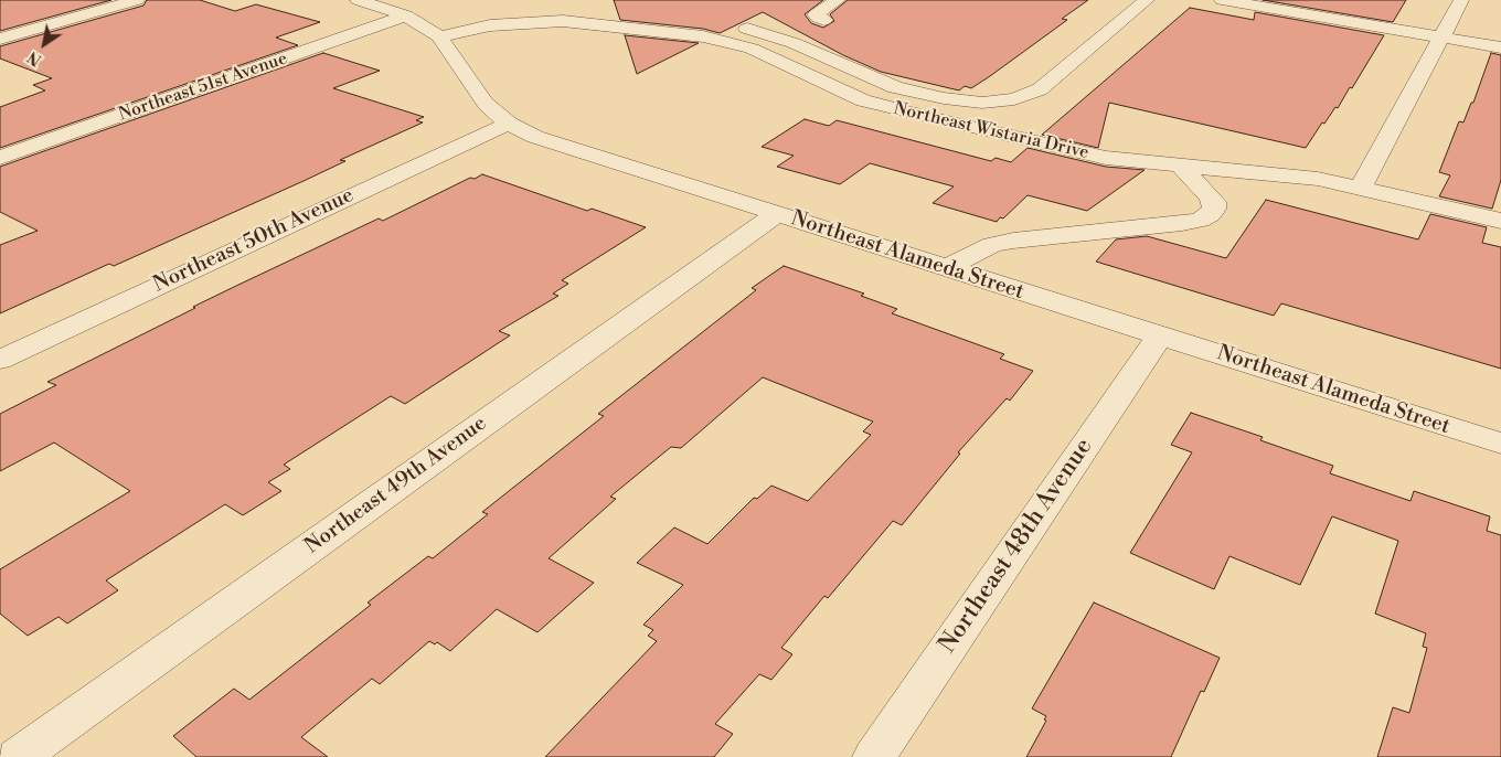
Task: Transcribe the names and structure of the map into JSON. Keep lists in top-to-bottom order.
{
  "streets": {
    "street": [
      "Northeast 51st Avenue",
      "Northeast Wistaria Drive",
      "Northeast 50th Avenue",
      "Northeast Alameda Street",
      "Northeast 49th Avenue",
      "Northeast 48th Avenue"
    ]
  },
  "crossings": [
    ["Northeast 51st Avenue", "Northeast Alameda Street"],
    ["Northeast Wistaria Drive", "Northeast Alameda Street"],
    ["Northeast 50th Avenue", "Northeast Alameda Street"],
    ["Northeast Alameda Street", "Northeast 49th Avenue"],
    ["Northeast Alameda Street", "Northeast 48th Avenue"]
  ],
  "north": "bottom left"
}
